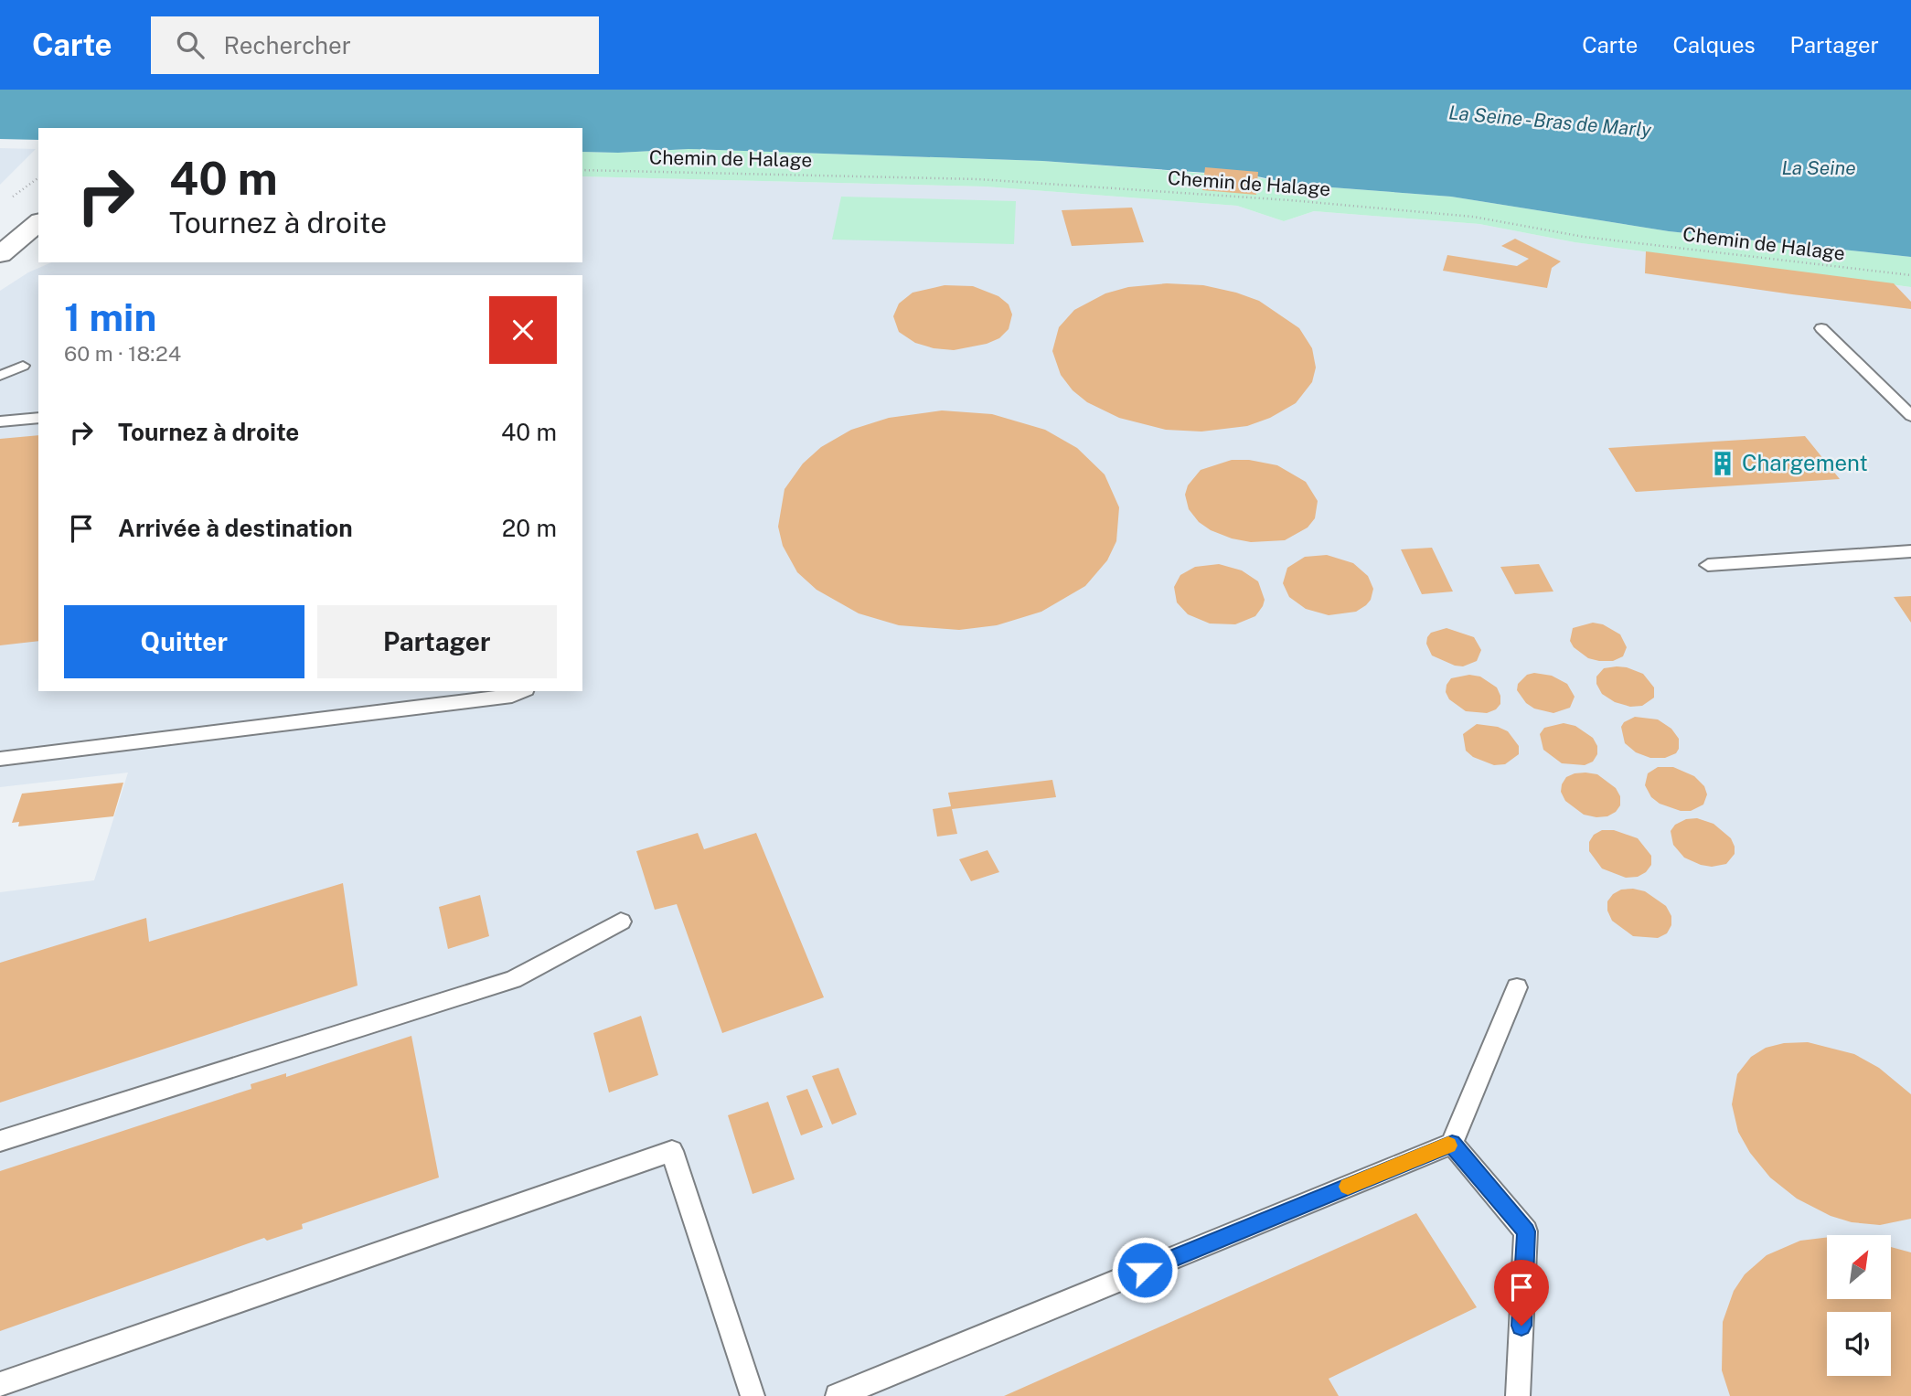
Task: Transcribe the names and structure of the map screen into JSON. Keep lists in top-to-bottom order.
{
  "streets": {
    "path": ["Chemin de Halage"]
  },
  "water": ["La Seine - Bras de Marly", "La Seine"],
  "places": {
    "building": ["Chargement"]
  },
  "north": "top right",
  "page": {
    "header": "Carte",
    "search": "Rechercher",
    "nav": ["Carte", "Calques", "Partager"],
    "turn": ["40 m", "Tournez à droite"],
    "heading": ["1 min", "60 m · 18:24"],
    "list": [
      {
        "name": "Tournez à droite",
        "value": "40 m"
      },
      {
        "name": "Arrivée à destination",
        "value": "20 m"
      }
    ],
    "buttons": ["Quitter", "Partager"]
  }
}
